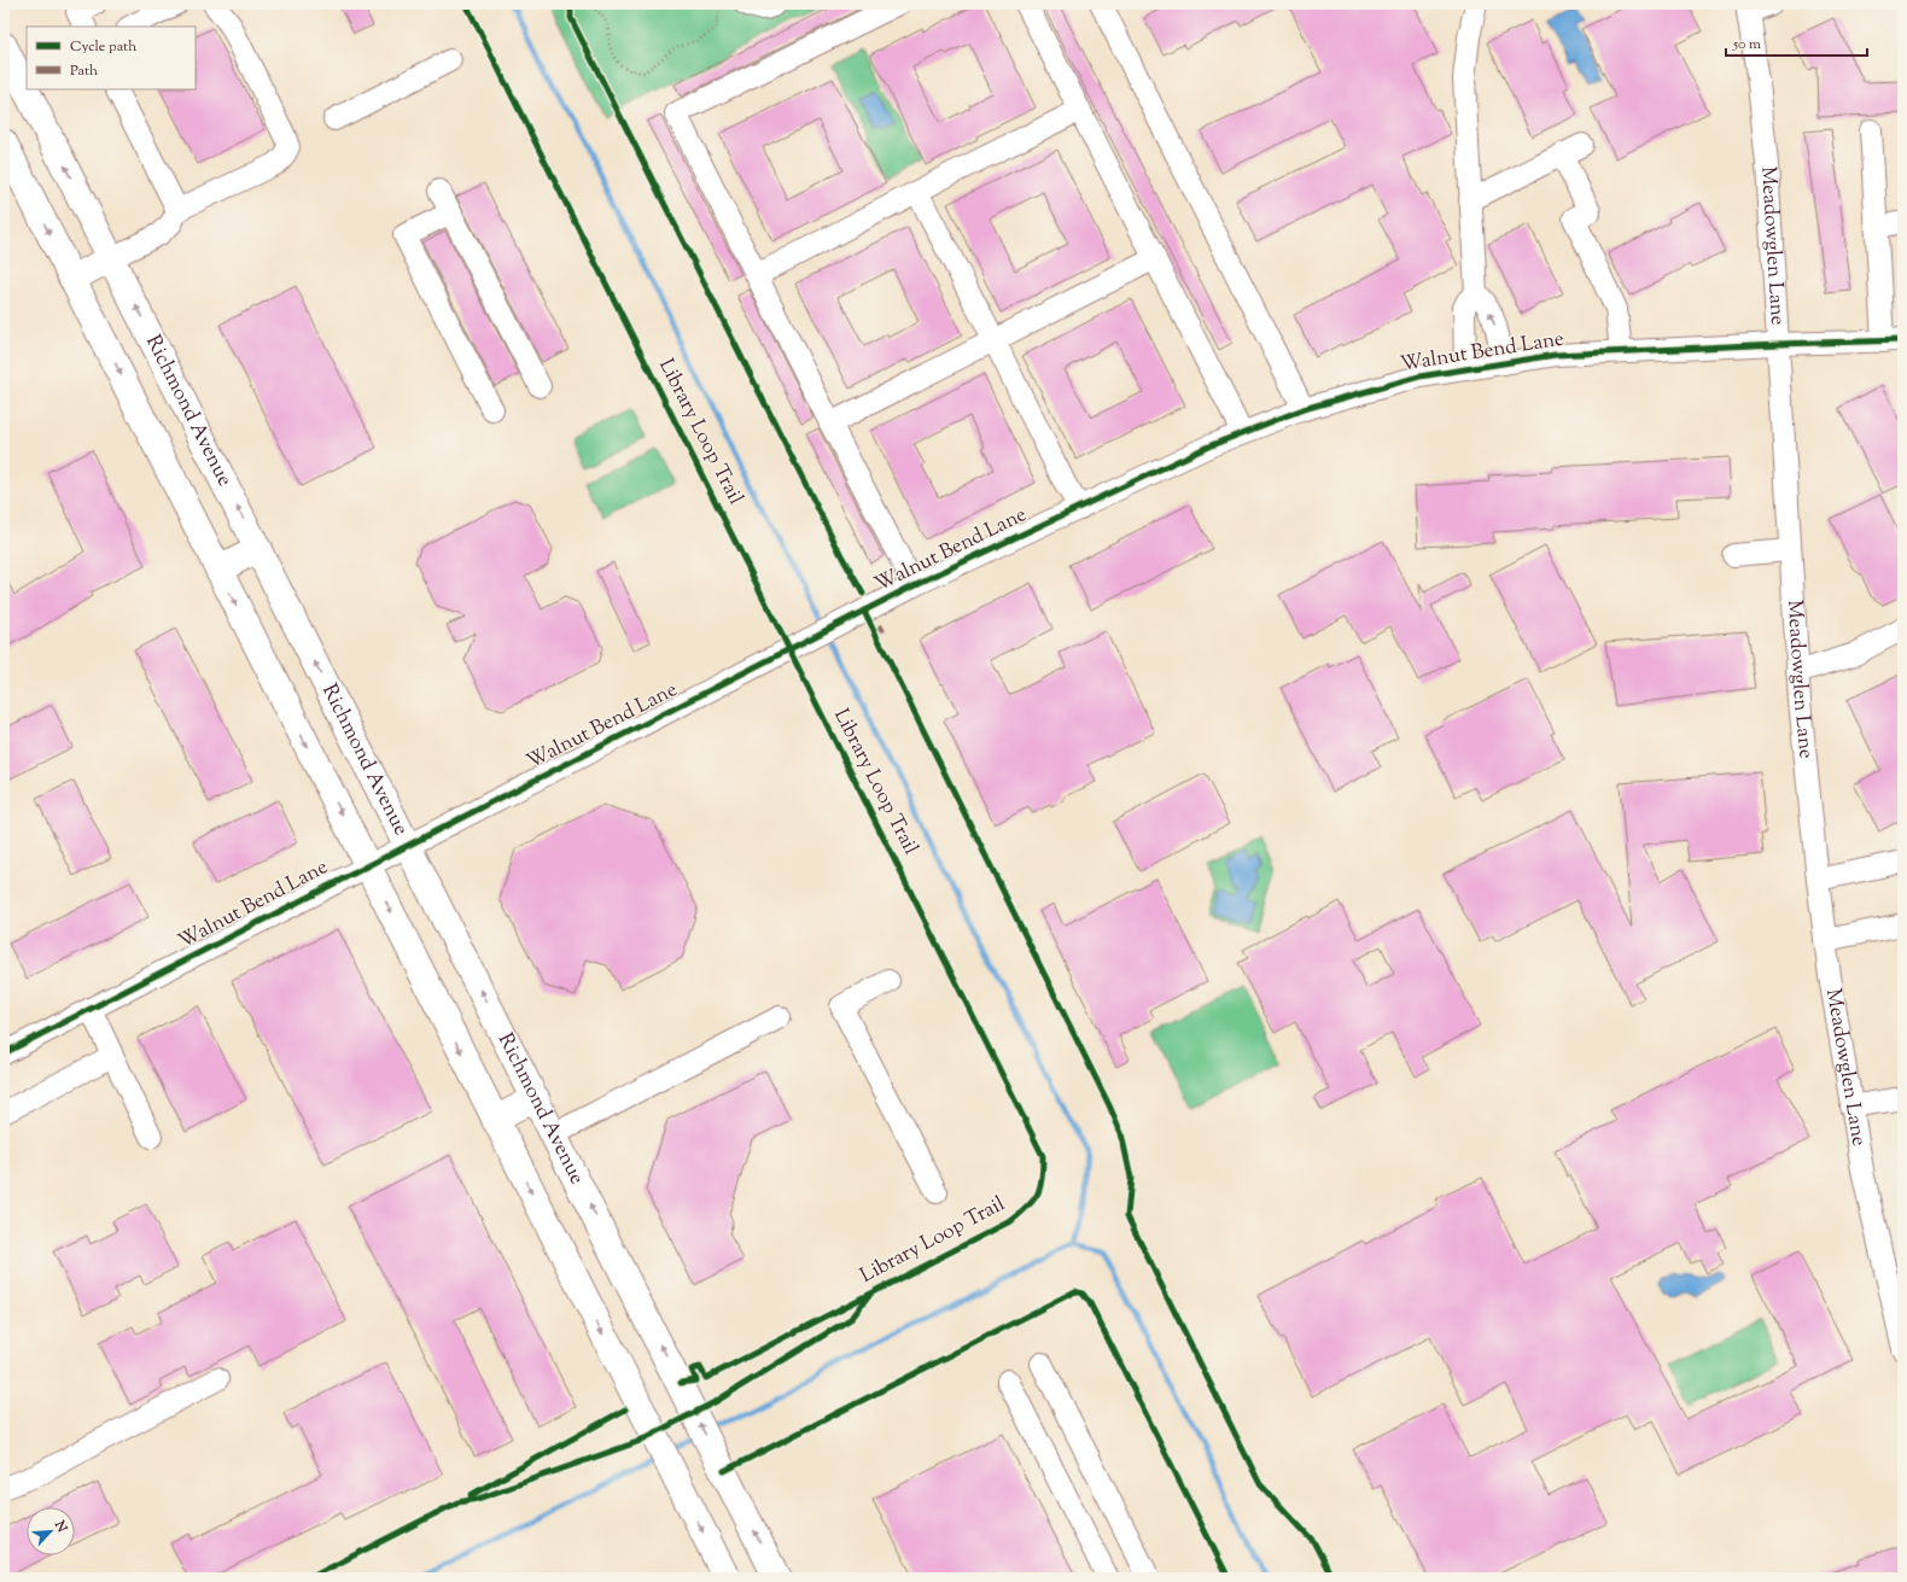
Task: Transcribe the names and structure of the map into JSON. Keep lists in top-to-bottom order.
{
  "streets": {
    "main road": ["Richmond Avenue"],
    "street": ["Meadowglen Lane", "Walnut Bend Lane"],
    "cycle path": ["Library Loop Trail"]
  },
  "crossings": [
    ["Meadowglen Lane", "Walnut Bend Lane"],
    ["Walnut Bend Lane", "Richmond Avenue"]
  ],
  "legend": ["Cycle path", "Path"],
  "scale_bar": "50 m",
  "north": "top right"
}
